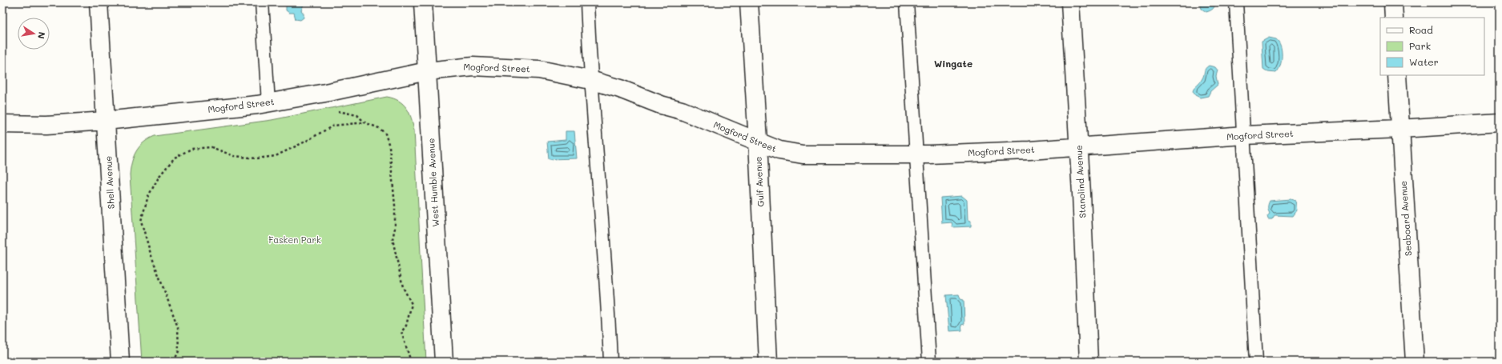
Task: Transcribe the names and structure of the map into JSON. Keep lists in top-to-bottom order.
{
  "streets": {
    "street": [
      "Mogford Street",
      "Gulf Avenue",
      "Stanolind Avenue",
      "Shell Avenue",
      "West Humble Avenue",
      "Seaboard Avenue"
    ]
  },
  "crossings": [
    ["Mogford Street", "Gulf Avenue"],
    ["Mogford Street", "Stanolind Avenue"],
    ["Mogford Street", "Shell Avenue"],
    ["Mogford Street", "West Humble Avenue"],
    ["Mogford Street", "Seaboard Avenue"]
  ],
  "districts": ["Wingate"],
  "parks": ["Fasken Park"],
  "legend": ["Road", "Park", "Water"],
  "north": "right"
}
